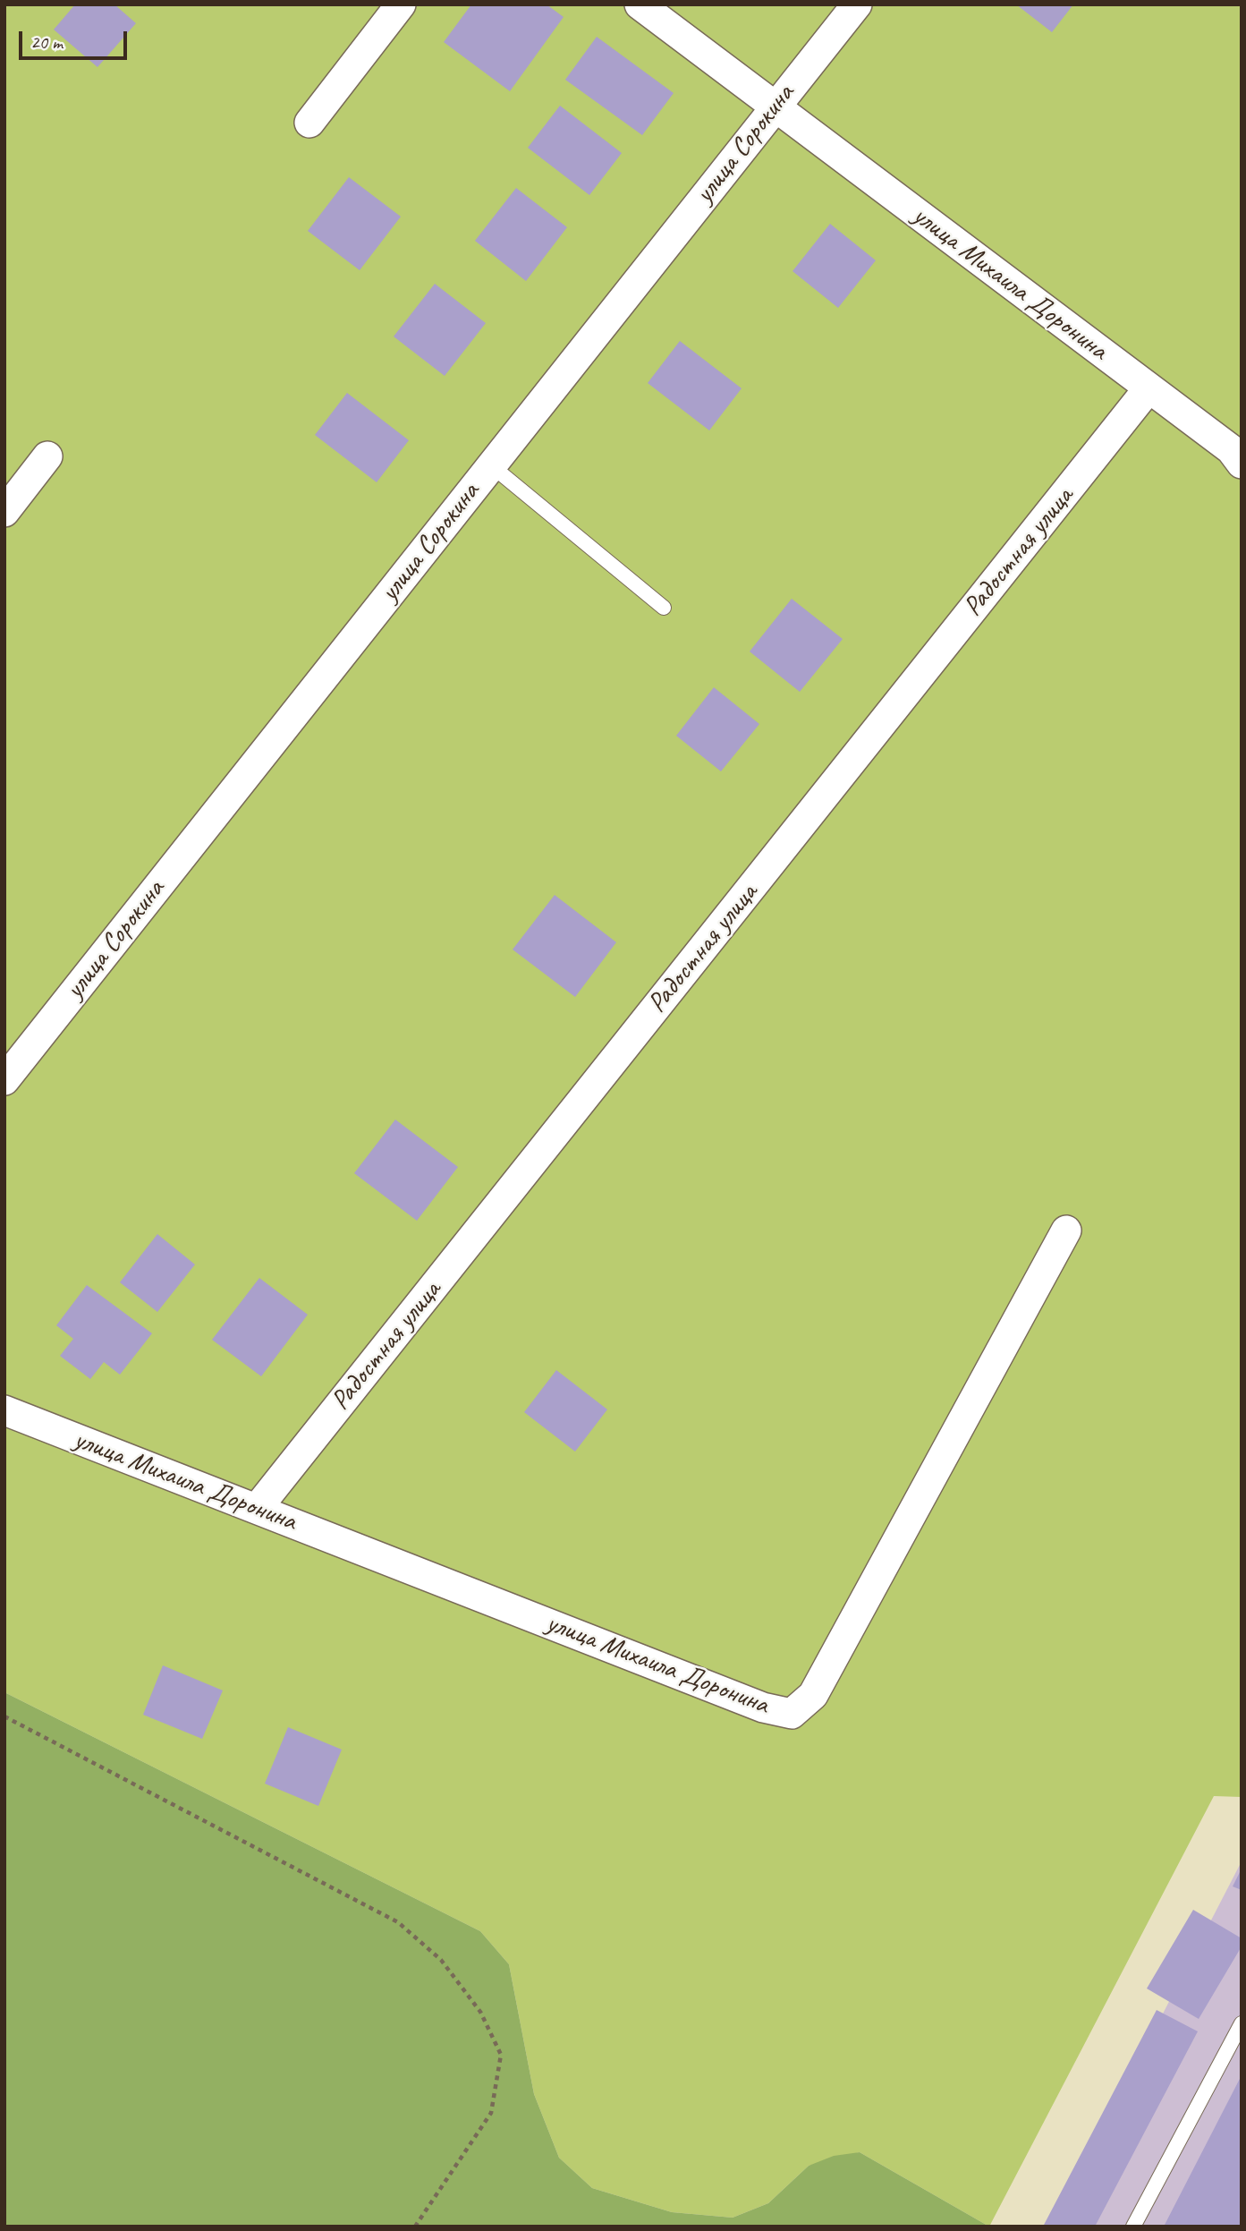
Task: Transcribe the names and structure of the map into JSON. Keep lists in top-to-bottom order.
{
  "streets": {
    "street": ["улица Сорокина", "улица Михаила Доронина", "Радостная улица"]
  },
  "crossings": [
    ["улица Сорокина", "улица Михаила Доронина"],
    ["улица Михаила Доронина", "Радостная улица"]
  ],
  "scale_bar": "20 m"
}
